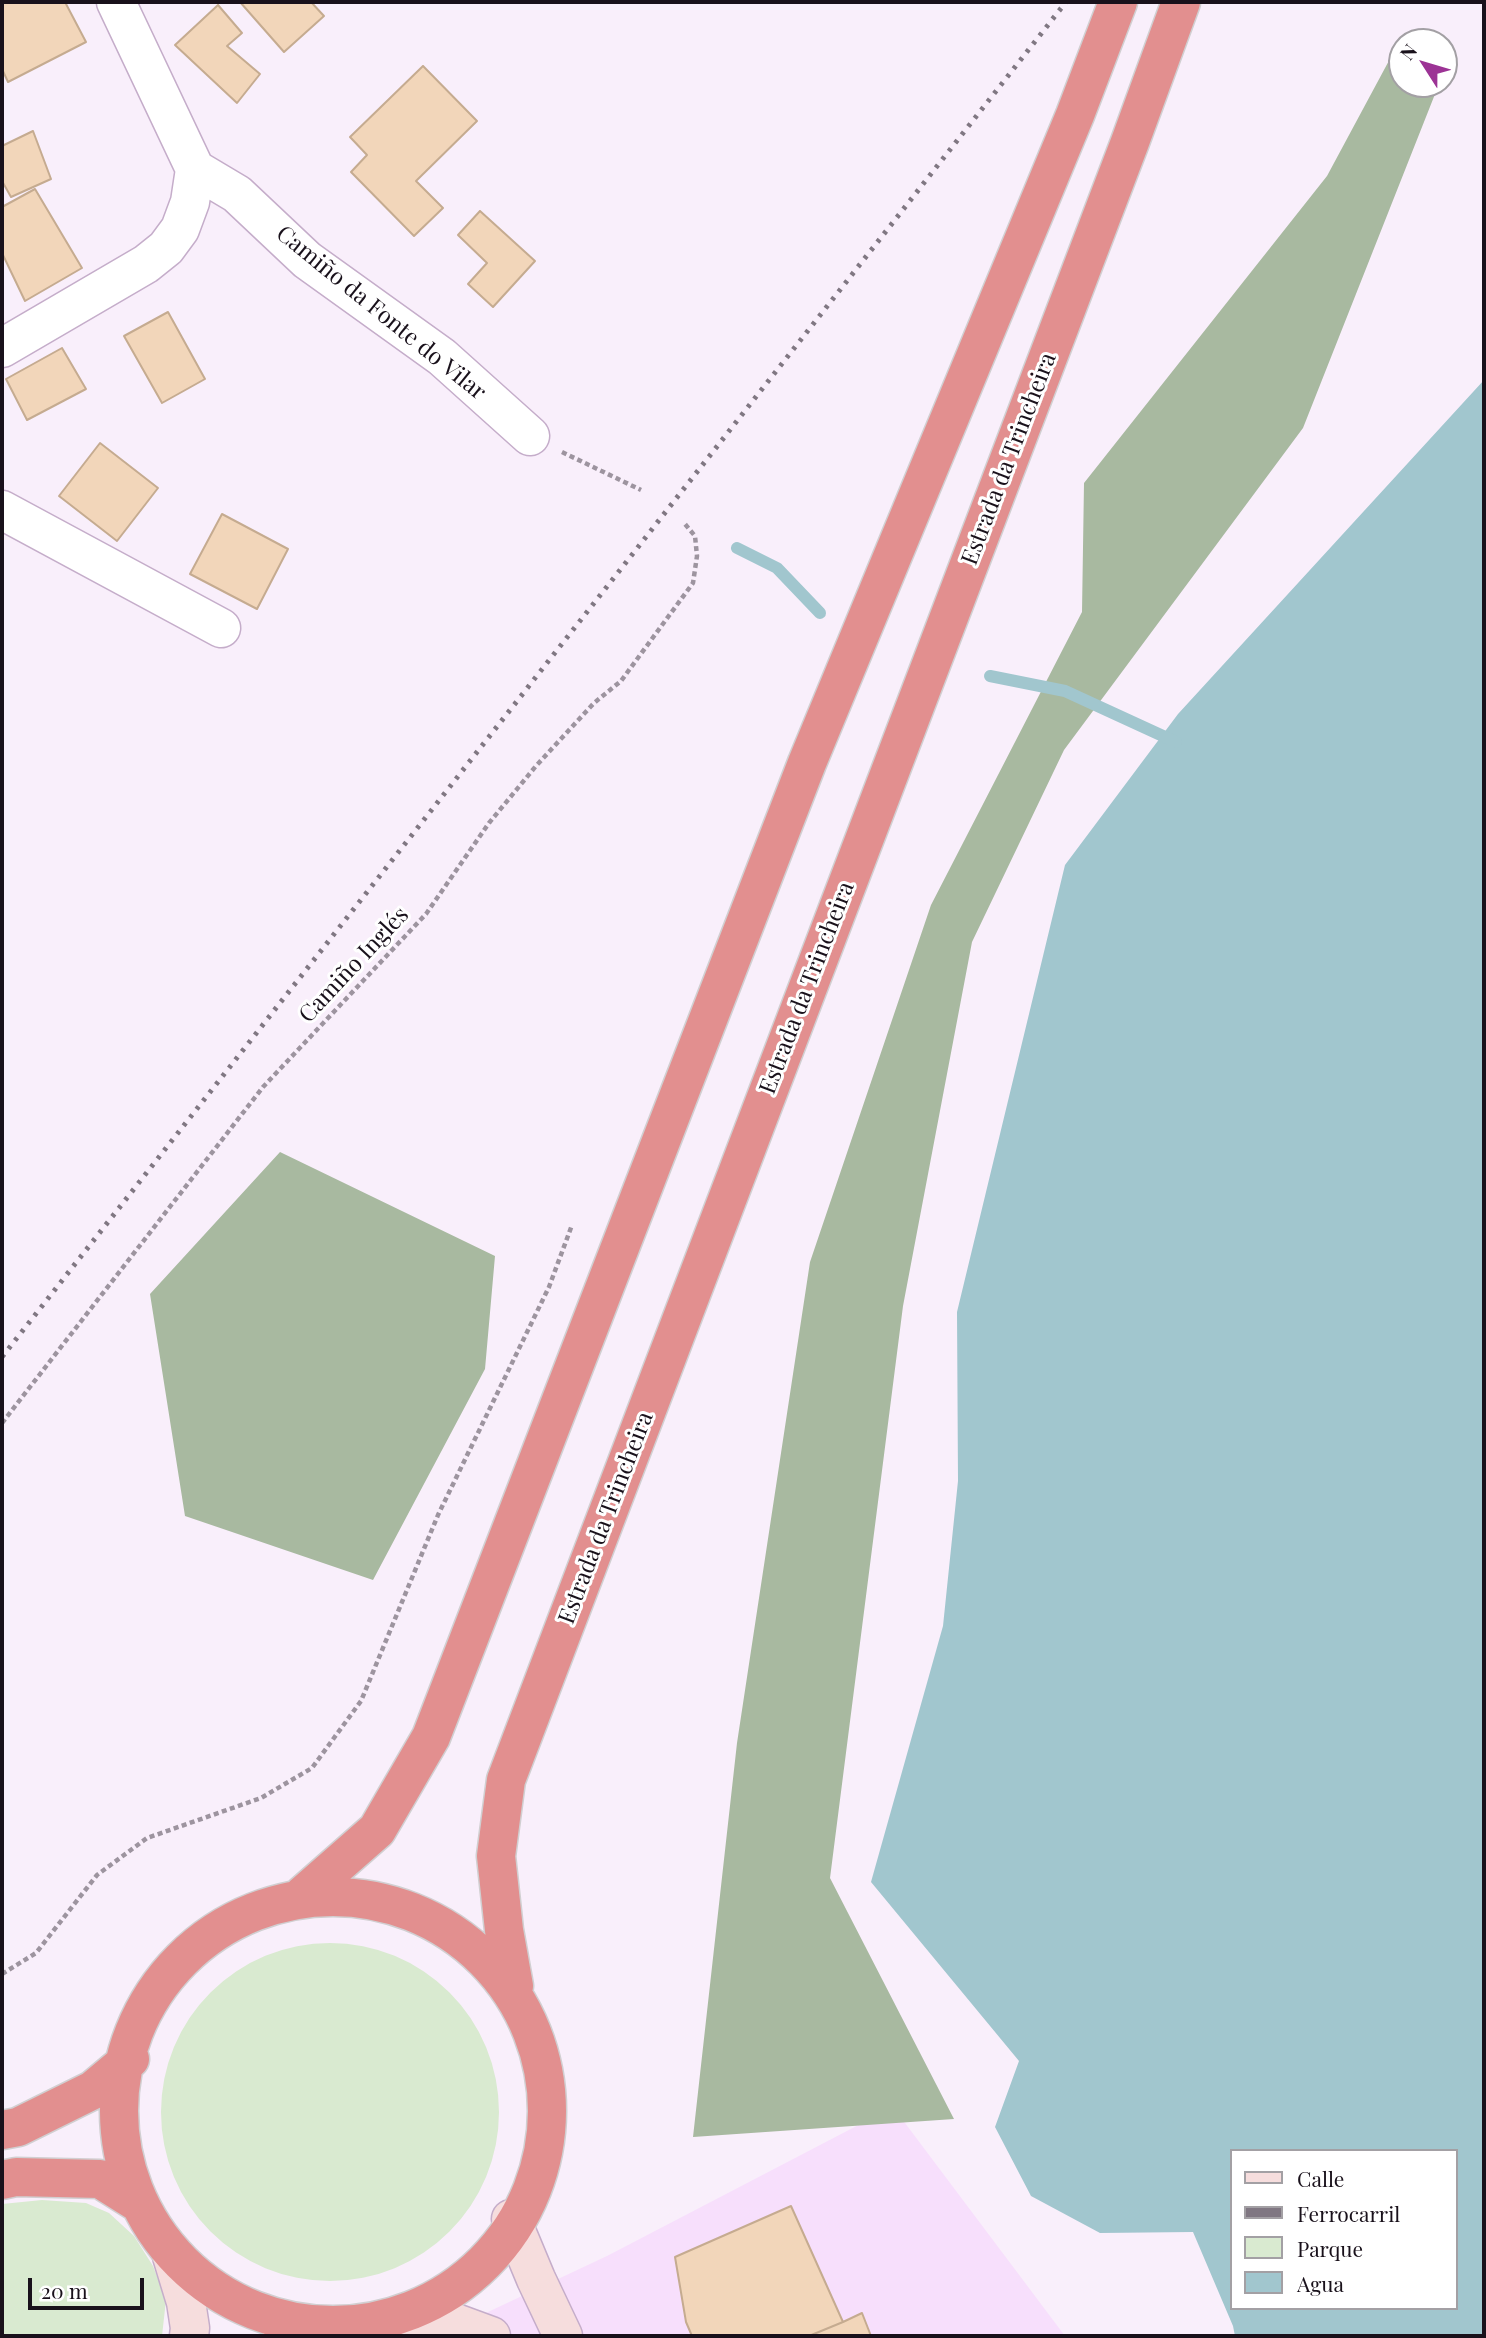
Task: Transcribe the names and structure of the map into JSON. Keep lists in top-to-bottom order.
{
  "streets": {
    "highway": ["Estrada da Trincheira"],
    "street": ["Camiño da Fonte do Vilar"],
    "path": ["Camiño Inglés"]
  },
  "legend": [
    "Calle",
    "Ferrocarril",
    "Parque",
    "Agua"
  ],
  "scale_bar": "20 m",
  "north": "top left"
}
